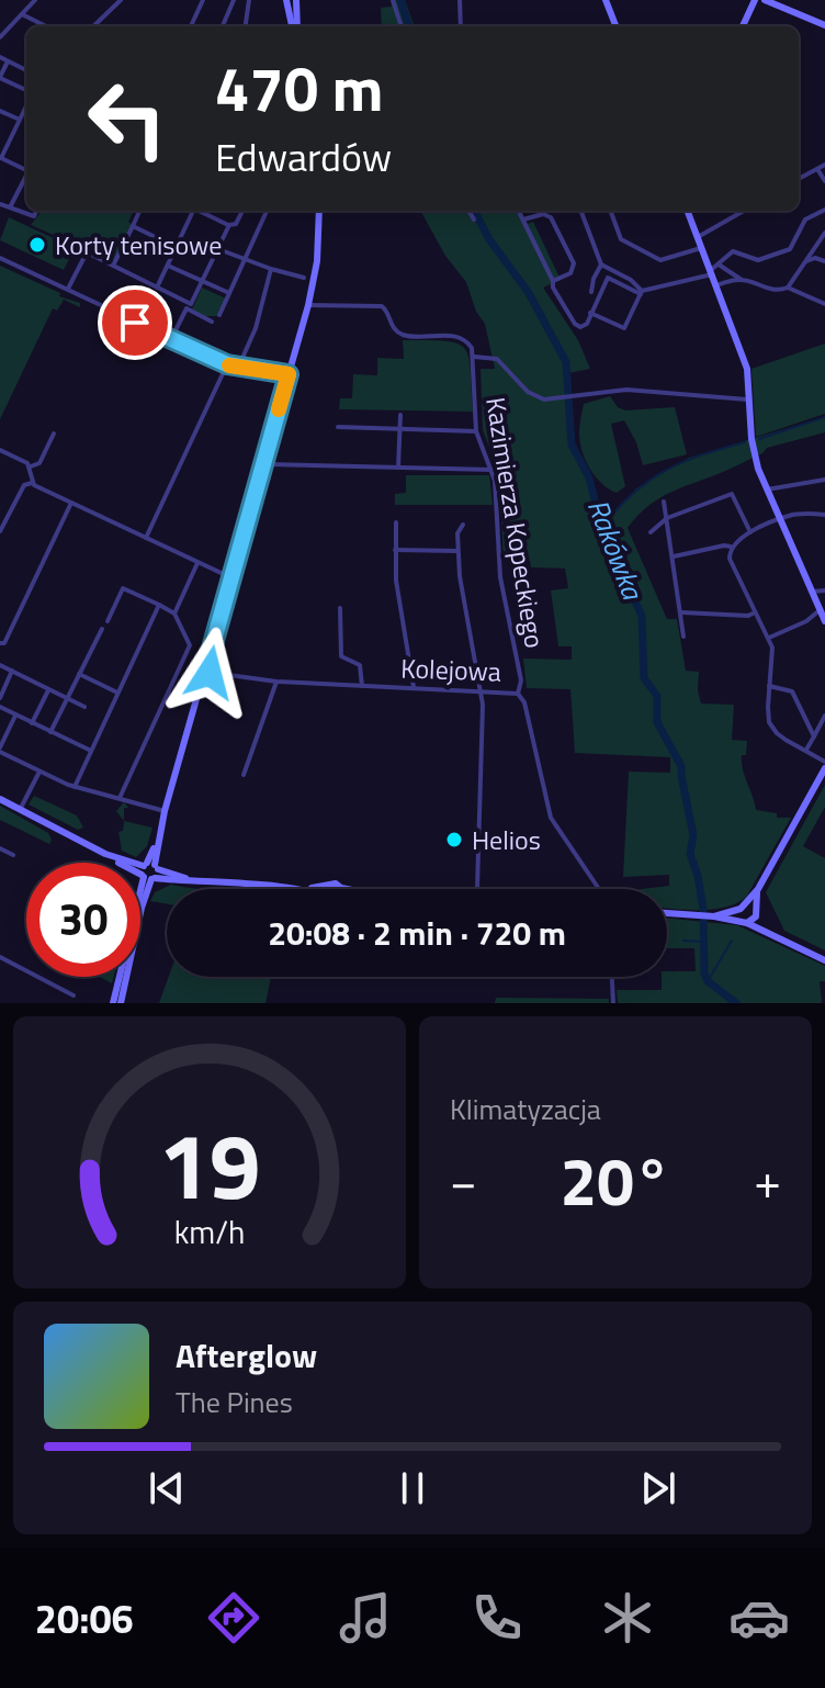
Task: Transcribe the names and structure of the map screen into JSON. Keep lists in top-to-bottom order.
{
  "streets": {
    "street": ["Kazimierza Kopeckiego", "Kolejowa"]
  },
  "crossings": [
    ["Kazimierza Kopeckiego", "Kolejowa"]
  ],
  "water": ["Rakówka"],
  "places": ["Korty tenisowe", "Helios"],
  "page": {
    "turn": ["470 m", "Edwardów"],
    "limit": "30",
    "trip": "20:08 · 2 min · 720 m",
    "tile": "Klimatyzacja",
    "heat": ["−", "20°", "+"],
    "song": ["Afterglow", "The Pines"],
    "tabs": "20:06",
    "gauge": ["19", "km/h"]
  }
}
